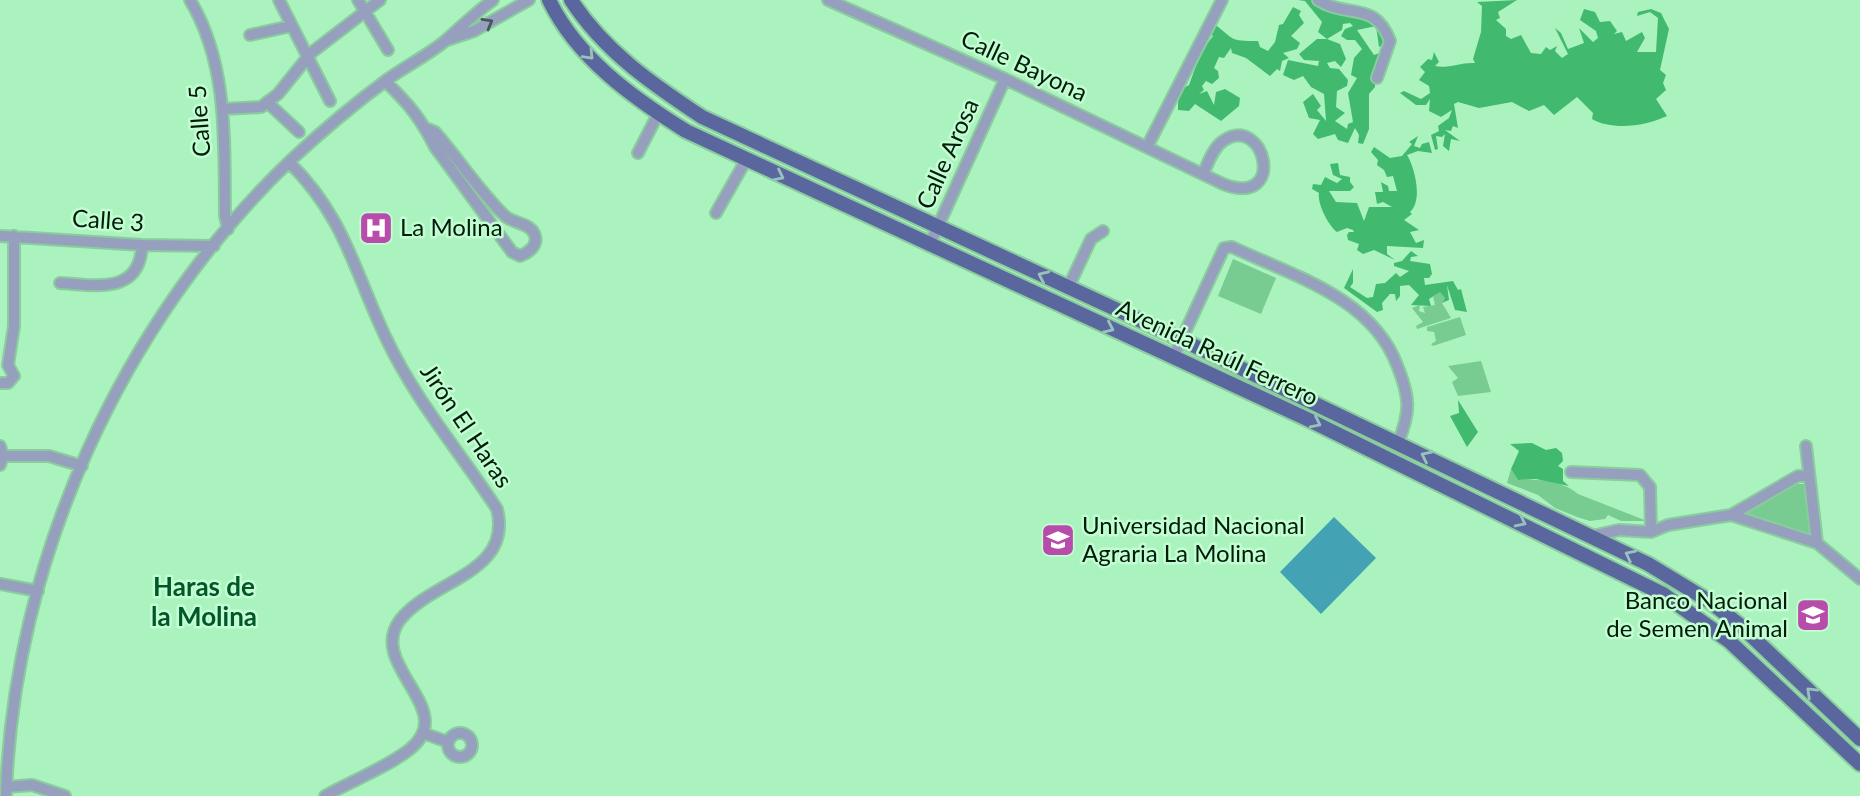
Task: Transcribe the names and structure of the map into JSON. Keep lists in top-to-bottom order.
{
  "streets": {
    "main road": ["Avenida Raúl Ferrero"],
    "street": [
      "Calle Bayona",
      "Calle 5",
      "Calle Arosa",
      "Calle 3",
      "Jirón El Haras"
    ]
  },
  "crossings": [
    ["Calle Bayona", "Calle Arosa"],
    ["Calle Arosa", "Avenida Raúl Ferrero"]
  ],
  "districts": ["Haras de la Molina"],
  "places": {
    "hospital": ["La Molina"],
    "school or university": ["Universidad Nacional Agraria La Molina", "Banco Nacional de Semen Animal"]
  }
}
